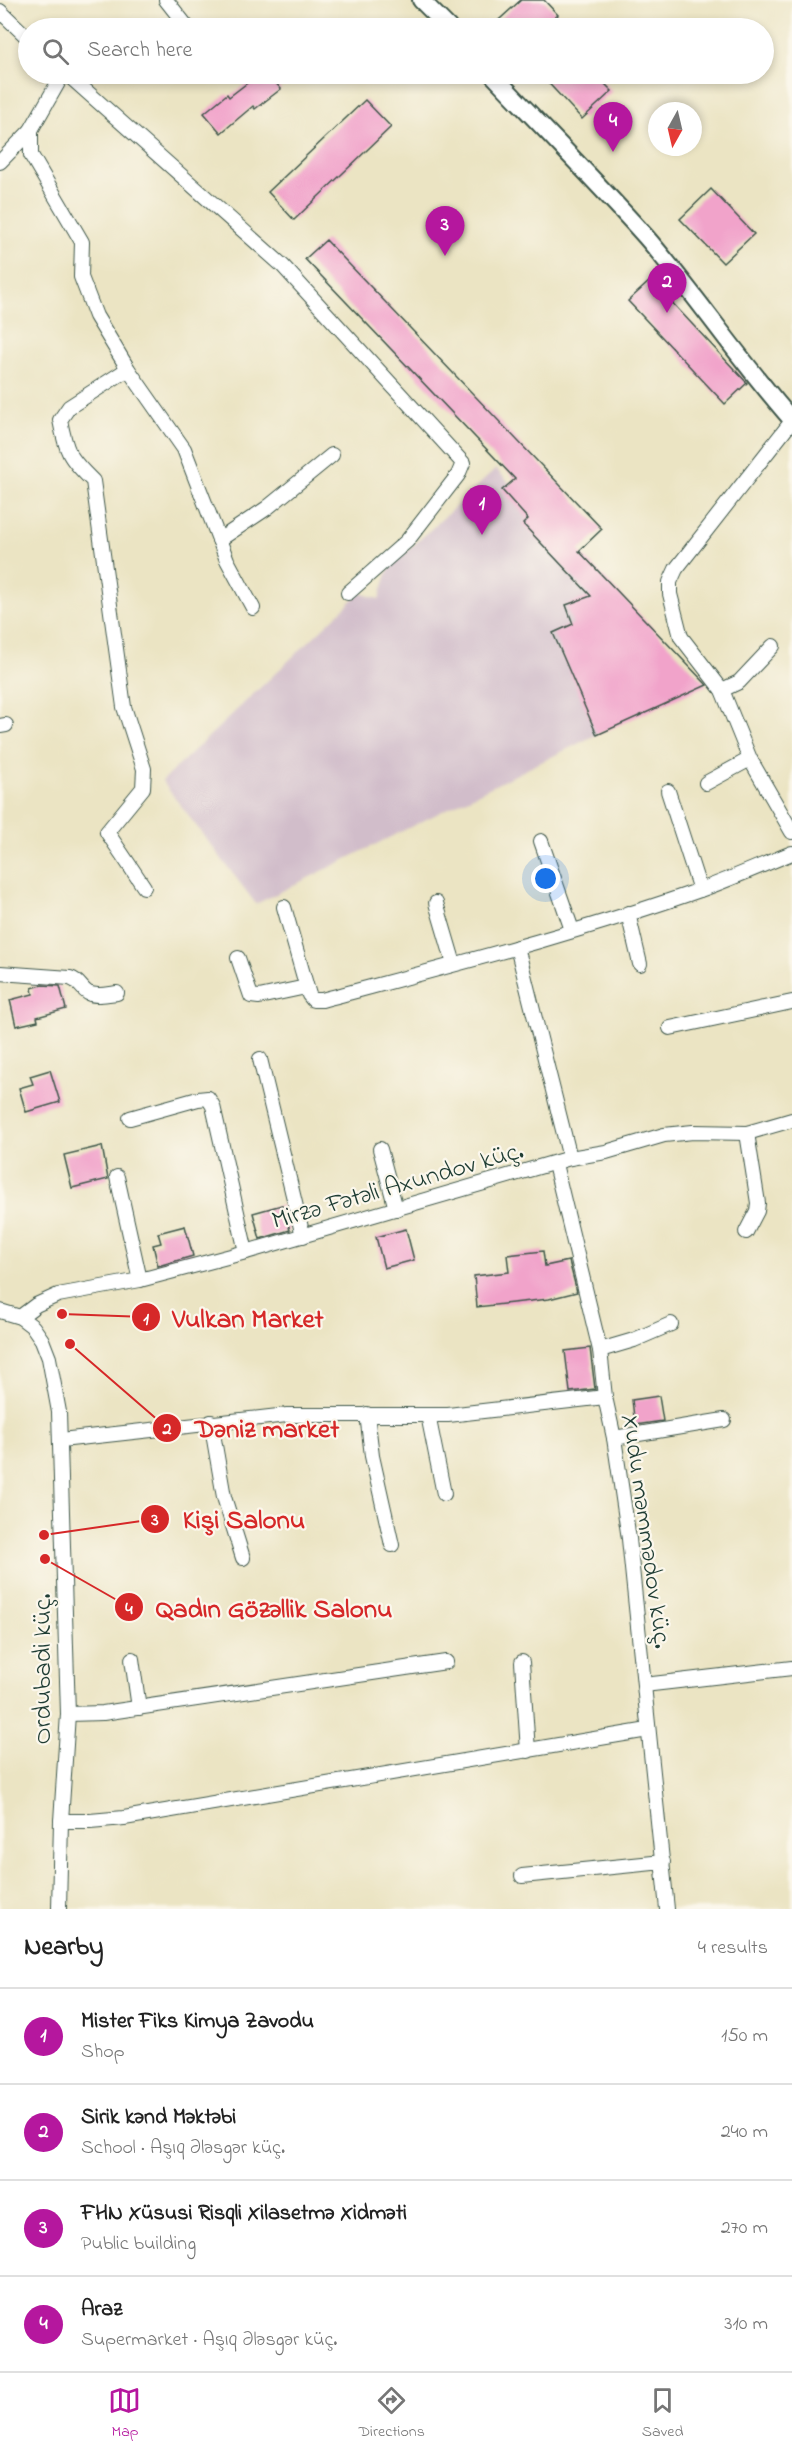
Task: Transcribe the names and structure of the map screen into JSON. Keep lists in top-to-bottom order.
{
  "streets": {
    "street": ["Mirzə Fətəli Axundov küç.", "Xudu məmmədov küç.", "Ordubadi küç."]
  },
  "crossings": [
    ["Mirzə Fətəli Axundov küç.", "Xudu məmmədov küç."],
    ["Mirzə Fətəli Axundov küç.", "Ordubadi küç."]
  ],
  "places": [
    "Vulkan Market",
    "Dəniz market",
    "Kişi Salonu",
    "Qadın Gözəllik Salonu"
  ],
  "north": "bottom",
  "page": {
    "search": "Search here",
    "pins": [
      "4",
      "3",
      "2",
      "1"
    ],
    "heading": ["Nearby", "4 results"],
    "list": [
      {
        "mark": "1",
        "name": "Mister Fiks Kimya Zavodu",
        "note": "Shop",
        "value": "150 m"
      },
      {
        "mark": "2",
        "name": "Sirik kənd Məktəbi",
        "note": "School · Aşıq Ələsgər küç.",
        "value": "240 m"
      },
      {
        "mark": "3",
        "name": "FHN Xüsusi Risqli Xilasetmə Xidməti",
        "note": "Public building",
        "value": "270 m"
      },
      {
        "mark": "4",
        "name": "Araz",
        "note": "Supermarket · Aşıq Ələsgər küç.",
        "value": "310 m"
      }
    ],
    "nav": ["Map", "Directions", "Saved"]
  }
}
